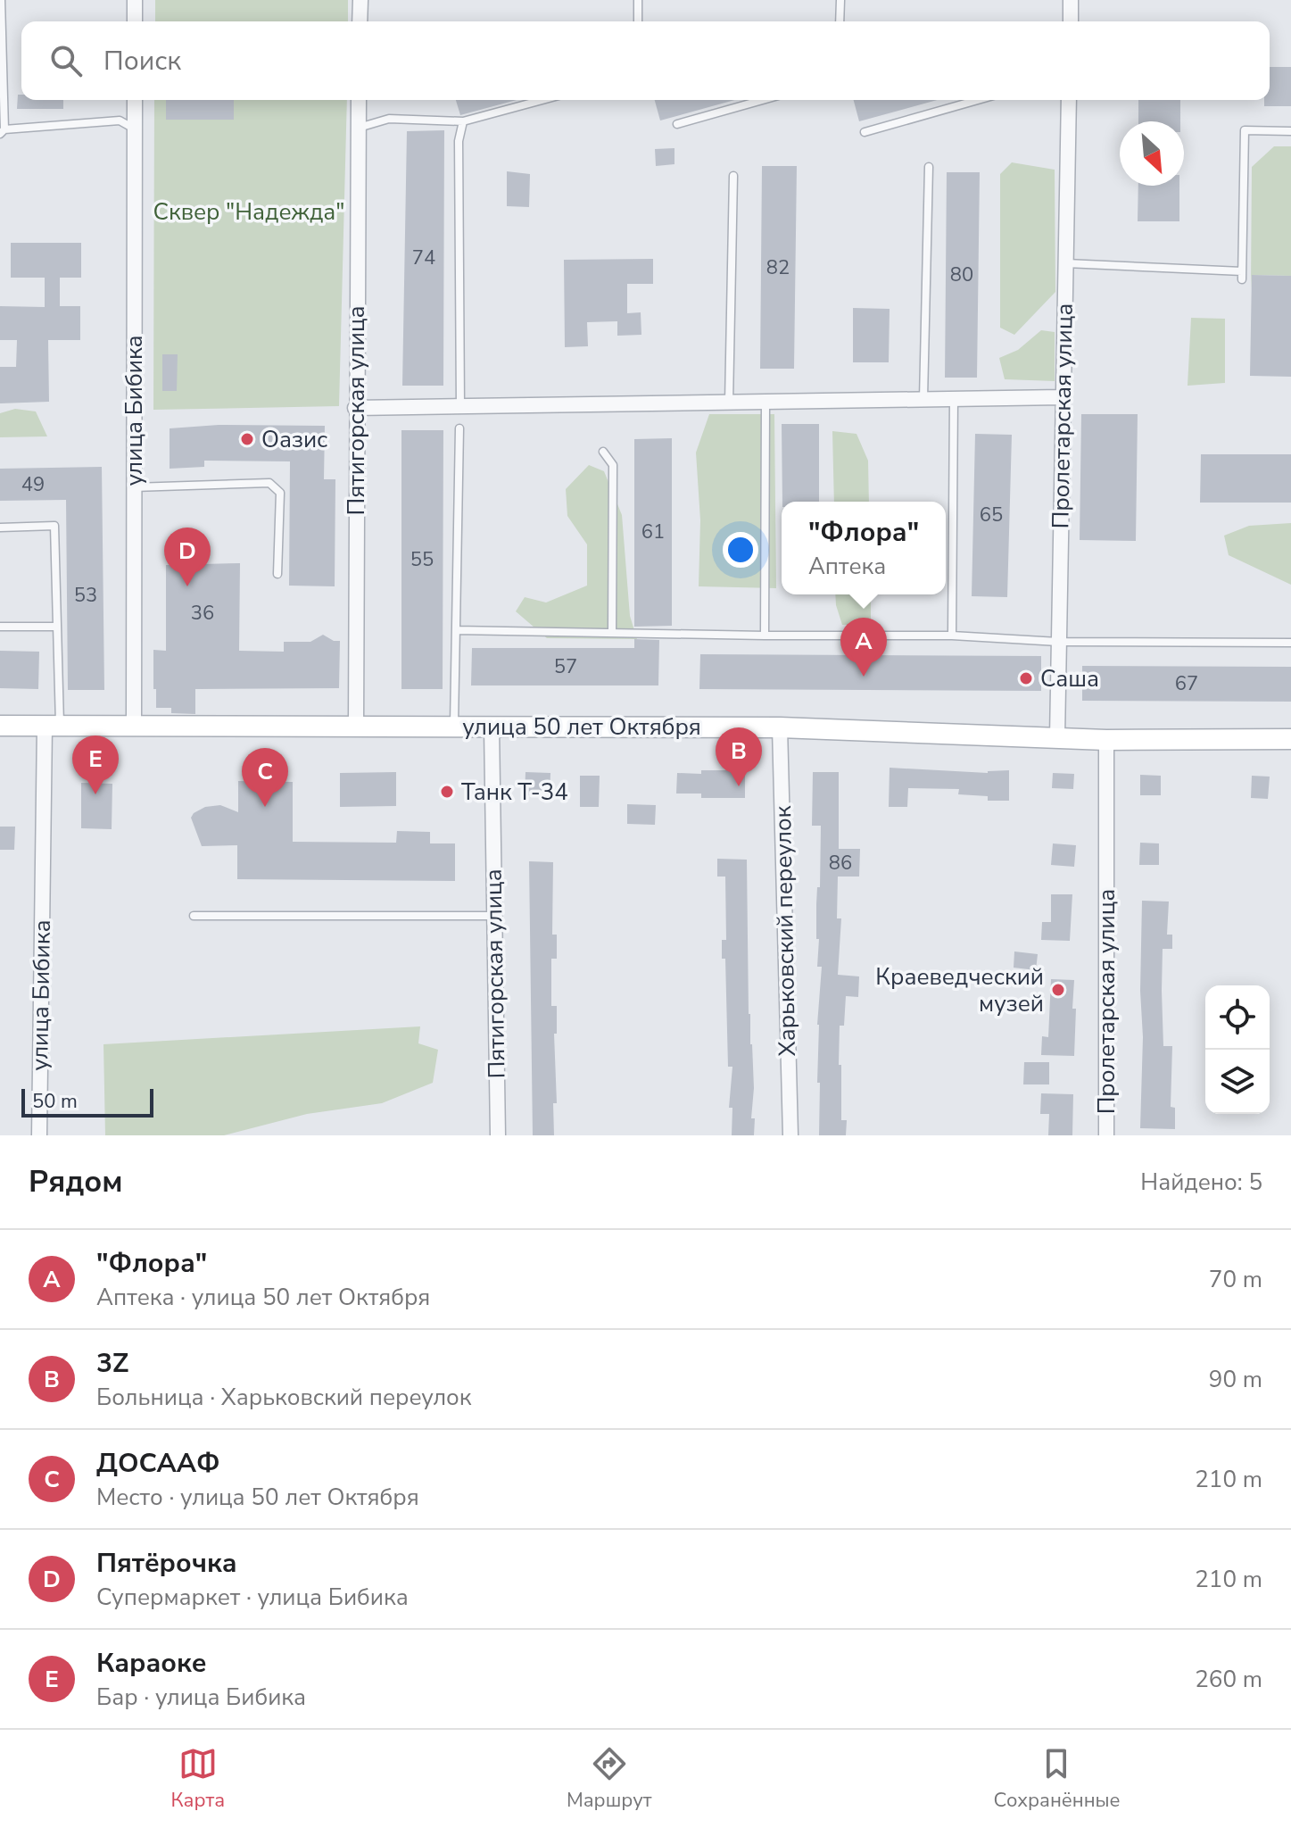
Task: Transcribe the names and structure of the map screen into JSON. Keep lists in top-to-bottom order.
{
  "streets": {
    "main road": ["улица 50 лет Октября"],
    "street": [
      "улица Бибика",
      "Пятигорская улица",
      "Пролетарская улица",
      "Харьковский переулок"
    ]
  },
  "crossings": [
    ["улица Бибика", "улица 50 лет Октября"],
    ["Пятигорская улица", "улица 50 лет Октября"],
    ["Пролетарская улица", "улица 50 лет Октября"],
    ["улица 50 лет Октября", "Харьковский переулок"]
  ],
  "parks": ["Сквер \"Надежда\""],
  "places": [
    "Оазис",
    "Саша",
    "Танк Т-34",
    "Краеведческий музей"
  ],
  "house_numbers": [
    "74",
    "82",
    "80",
    "49",
    "65",
    "61",
    "55",
    "53",
    "36",
    "57",
    "67",
    "86"
  ],
  "scale_bar": "50 m",
  "north": "bottom right",
  "page": {
    "search": "Поиск",
    "popup": ["\"Флора\"", "Аптека"],
    "pins": [
      "D",
      "A",
      "B",
      "E",
      "C"
    ],
    "scale": "50 m",
    "heading": ["Рядом", "Найдено: 5"],
    "list": [
      {
        "mark": "A",
        "name": "\"Флора\"",
        "note": "Аптека · улица 50 лет Октября",
        "value": "70 m"
      },
      {
        "mark": "B",
        "name": "3Z",
        "note": "Больница · Харьковский переулок",
        "value": "90 m"
      },
      {
        "mark": "C",
        "name": "ДОСААФ",
        "note": "Место · улица 50 лет Октября",
        "value": "210 m"
      },
      {
        "mark": "D",
        "name": "Пятёрочка",
        "note": "Супермаркет · улица Бибика",
        "value": "210 m"
      },
      {
        "mark": "E",
        "name": "Караоке",
        "note": "Бар · улица Бибика",
        "value": "260 m"
      }
    ],
    "nav": ["Карта", "Маршрут", "Сохранённые"]
  }
}
